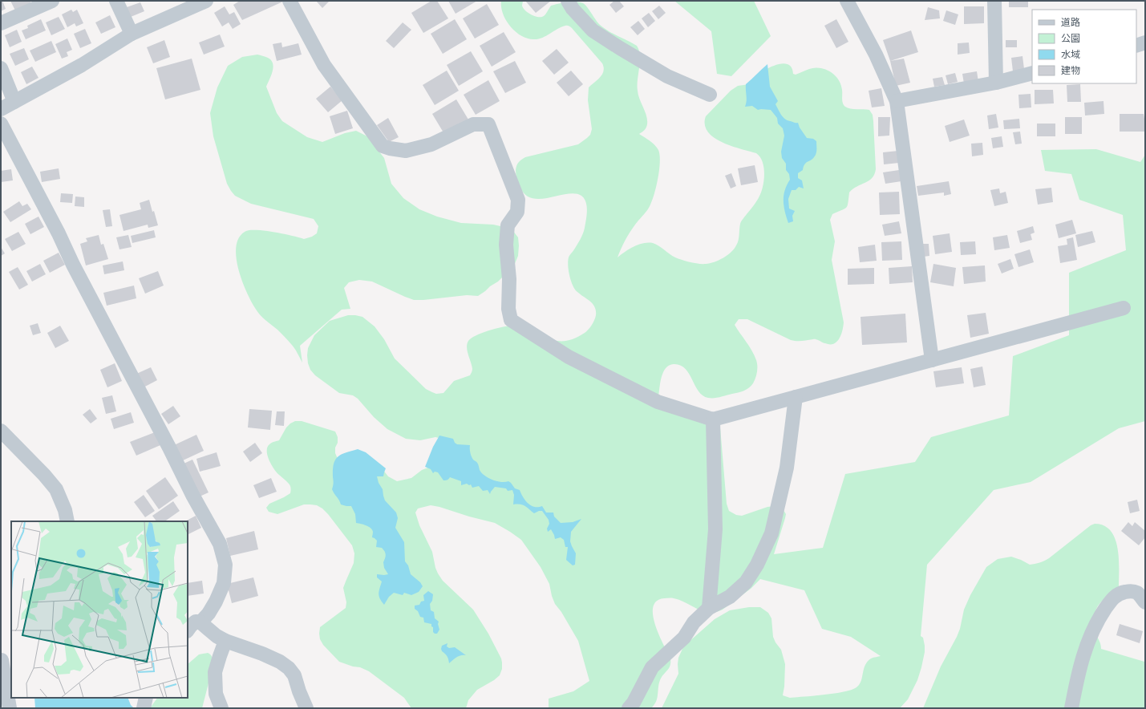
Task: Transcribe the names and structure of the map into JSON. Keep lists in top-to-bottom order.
{
  "legend": [
    "道路",
    "公園",
    "水域",
    "建物"
  ]
}
